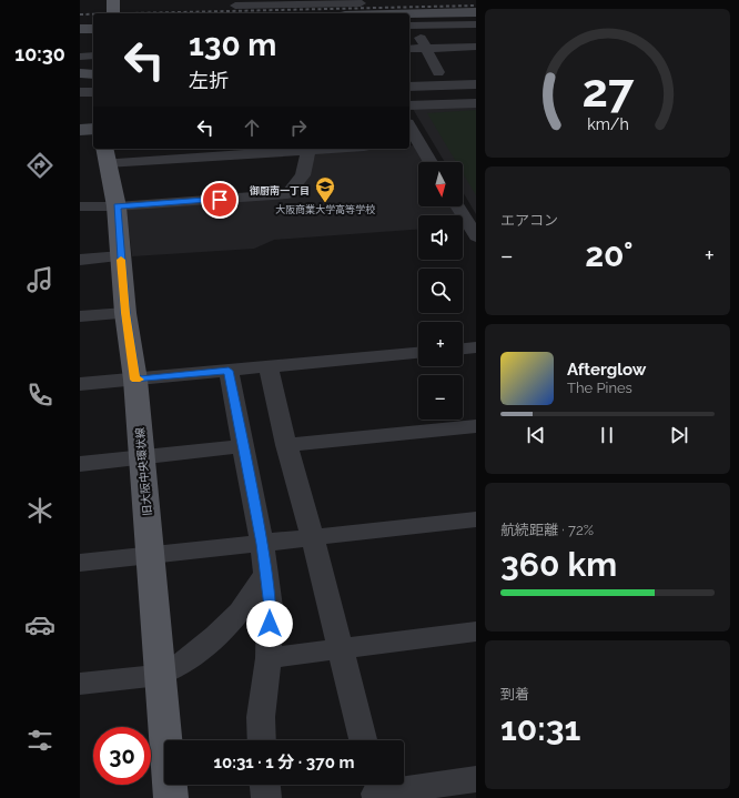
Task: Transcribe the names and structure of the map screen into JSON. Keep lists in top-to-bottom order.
{
  "streets": {
    "main road": ["旧大阪中央環状線"]
  },
  "districts": ["御厨南一丁目"],
  "places": {
    "school or university": ["大阪商業大学高等学校"]
  },
  "north": "bottom",
  "page": {
    "tabs": "10:30",
    "turn": ["130 m", "左折"],
    "map_buttons": ["+", "−"],
    "tile": [
      "エアコン",
      ["航続距離 · 72%", "360 km"],
      ["到着", "10:31"]
    ],
    "heat": ["−", "20°", "+"],
    "song": ["Afterglow", "The Pines"],
    "limit": "30",
    "trip": "10:31 · 1 分 · 370 m",
    "gauge": ["27", "km/h"]
  }
}
